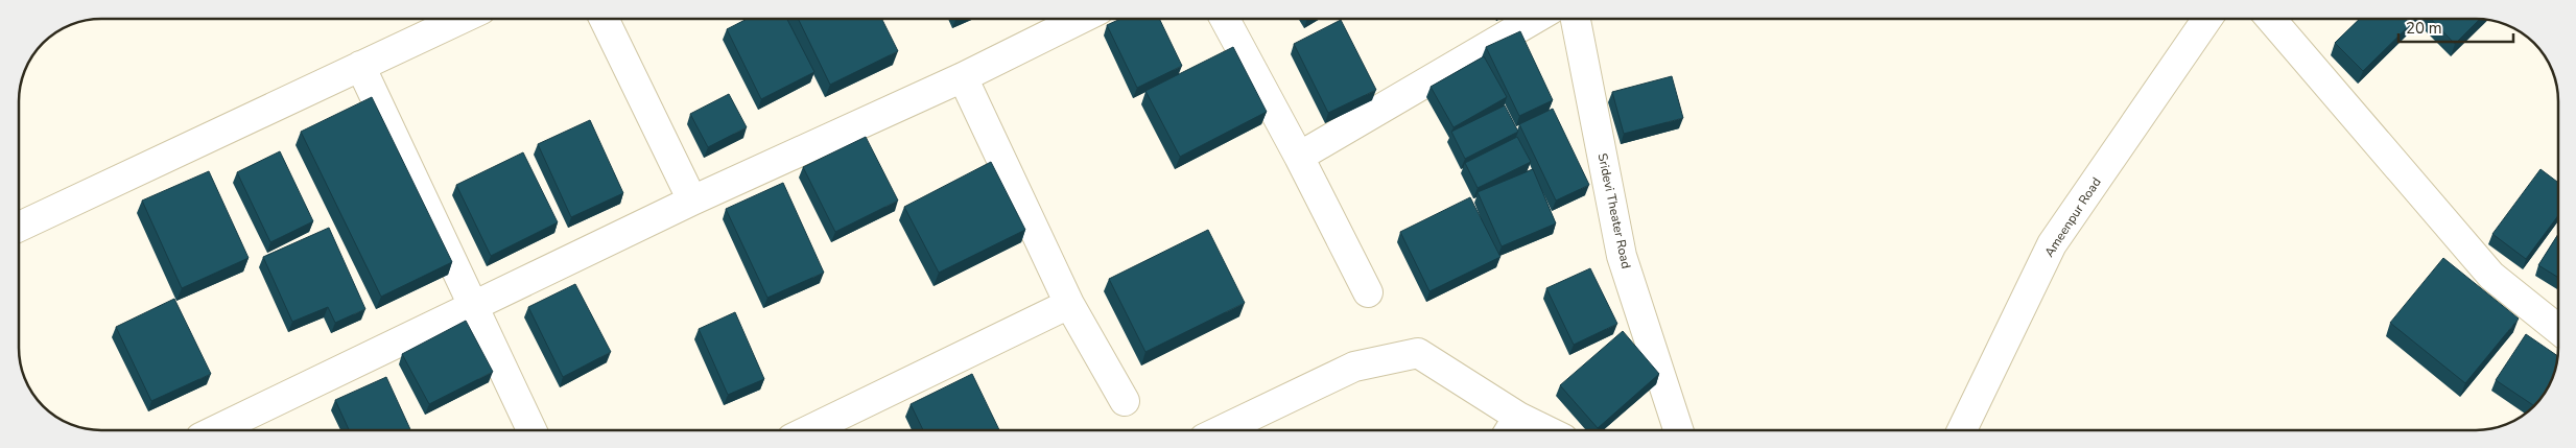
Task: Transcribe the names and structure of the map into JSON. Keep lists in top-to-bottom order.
{
  "streets": {
    "street": ["Sridevi Theater Road", "Ameenpur Road"]
  },
  "scale_bar": "20 m"
}
